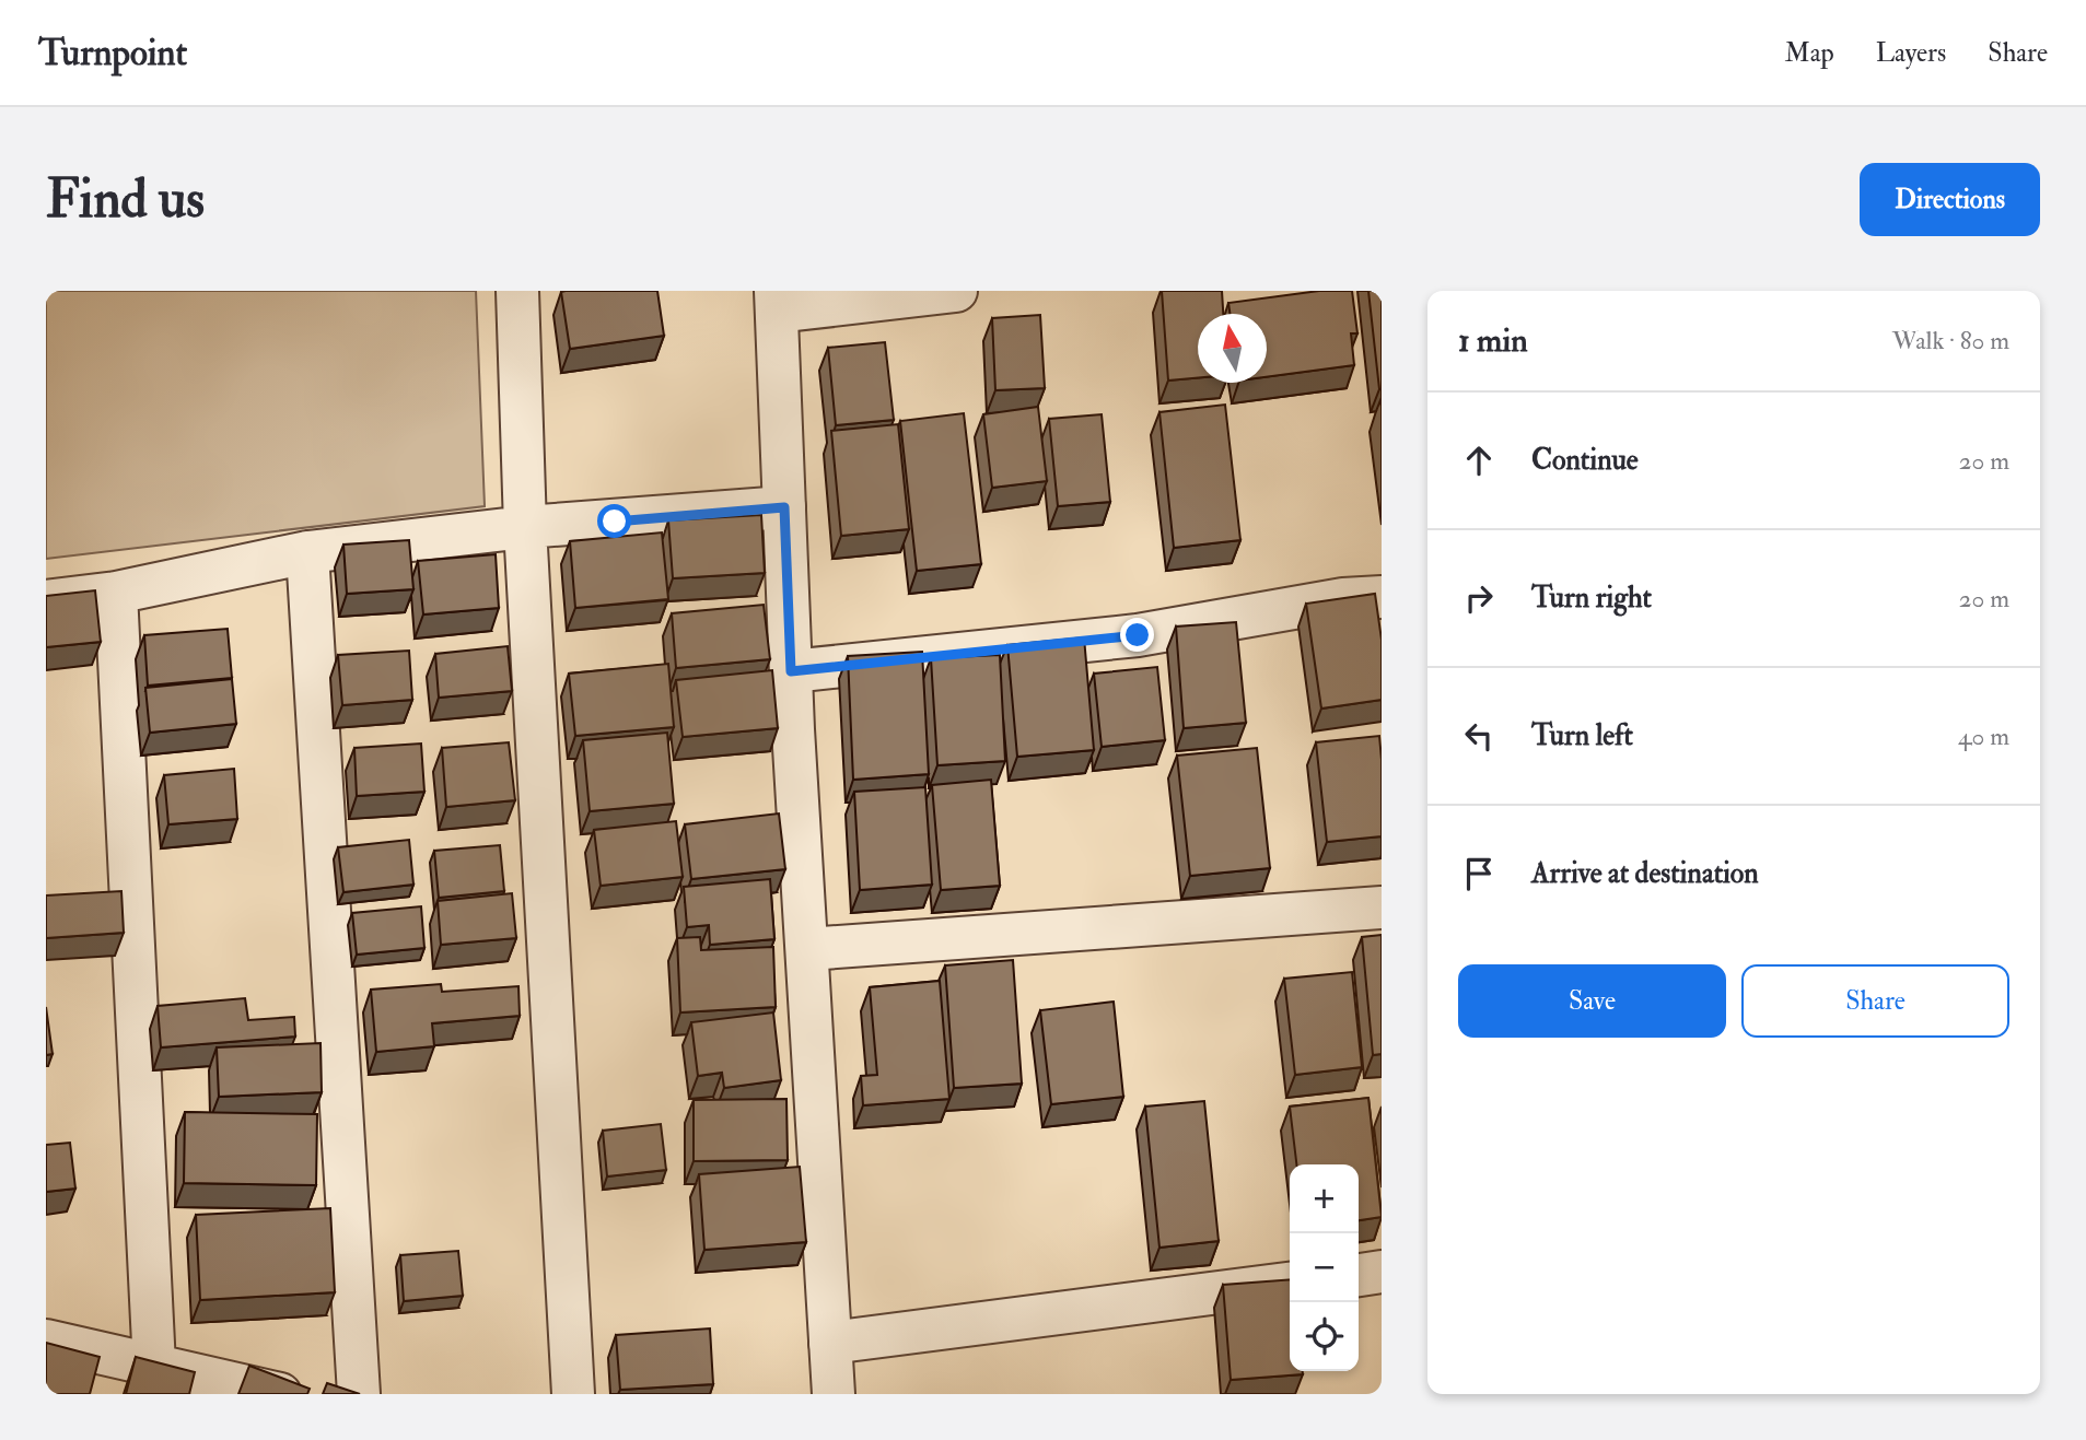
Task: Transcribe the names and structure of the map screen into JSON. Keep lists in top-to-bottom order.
{
  "north": "top",
  "page": {
    "header": "Turnpoint",
    "nav": ["Map", "Layers", "Share"],
    "buttons": [
      "Directions",
      ["Save", "Share"]
    ],
    "title": "Find us",
    "heading": ["1 min", "Walk · 80 m"],
    "list": [
      ["Continue", "20 m"],
      ["Turn right", "20 m"],
      ["Turn left", "40 m"],
      "Arrive at destination"
    ],
    "map_buttons": ["+", "−"]
  }
}
